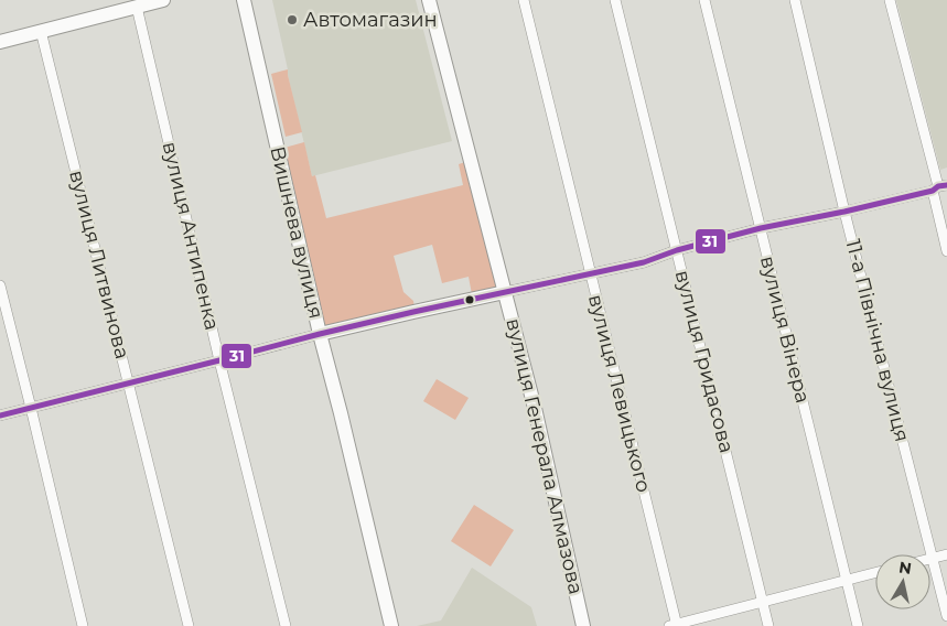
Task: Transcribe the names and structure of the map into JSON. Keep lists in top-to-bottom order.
{
  "streets": {
    "street": [
      "Вишнева вулиця",
      "вулиця Антипенка",
      "вулиця Литвинова",
      "вулиця Вінера",
      "11-а Північна вулиця",
      "вулиця Гридасова",
      "вулиця Левицького",
      "вулиця Генерала Алмазова"
    ]
  },
  "places": ["Автомагазин"],
  "lines": ["transit line 31"],
  "north": "top"
}
